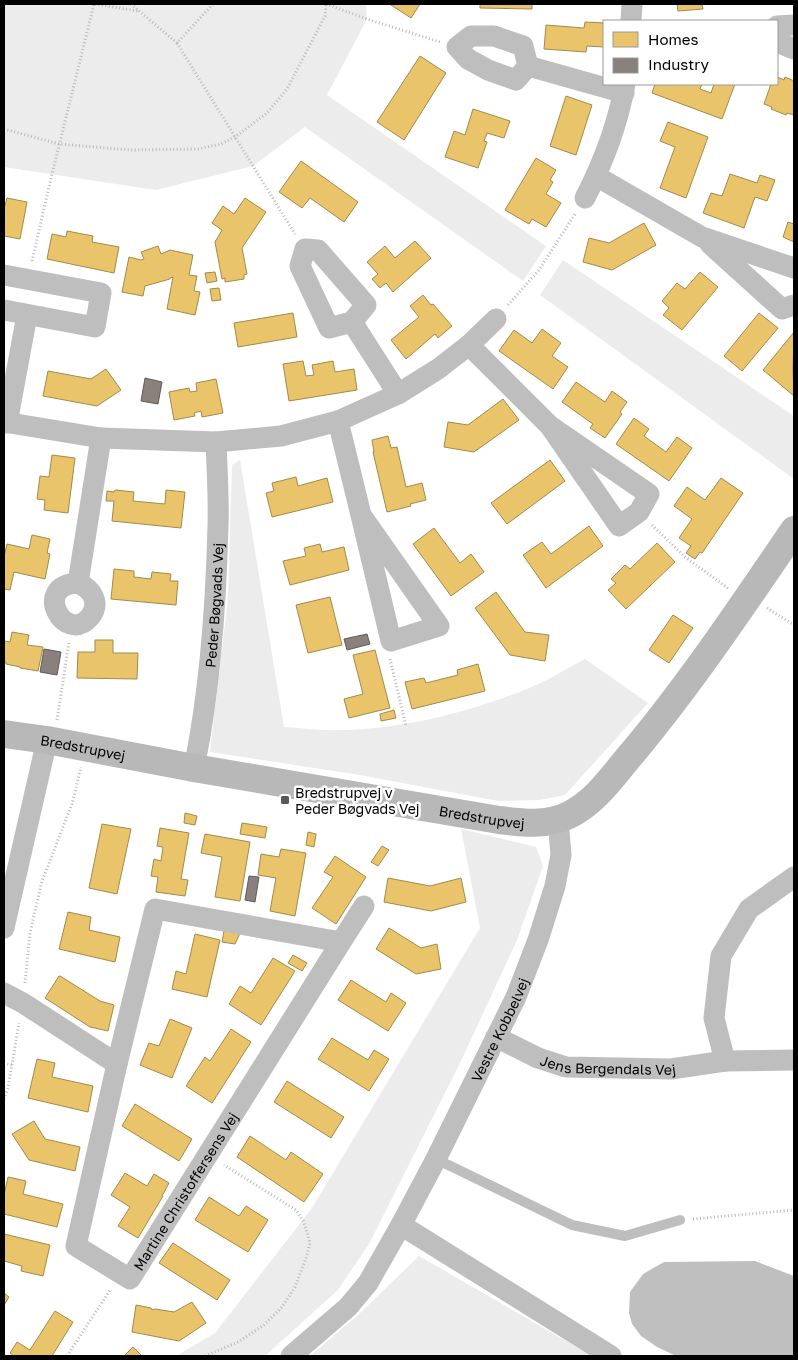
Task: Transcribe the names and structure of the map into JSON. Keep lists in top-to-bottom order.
{
  "streets": {
    "street": [
      "Peder Bøgvads Vej",
      "Bredstrupvej",
      "Vestre Kobbelvej",
      "Jens Bergendals Vej",
      "Martine Christoffersens Vej"
    ]
  },
  "crossings": [
    ["Peder Bøgvads Vej", "Bredstrupvej"],
    ["Bredstrupvej", "Vestre Kobbelvej"],
    ["Vestre Kobbelvej", "Jens Bergendals Vej"]
  ],
  "places": {
    "transit": ["Bredstrupvej v Peder Bøgvads Vej"]
  },
  "legend": ["Homes", "Industry"]
}
